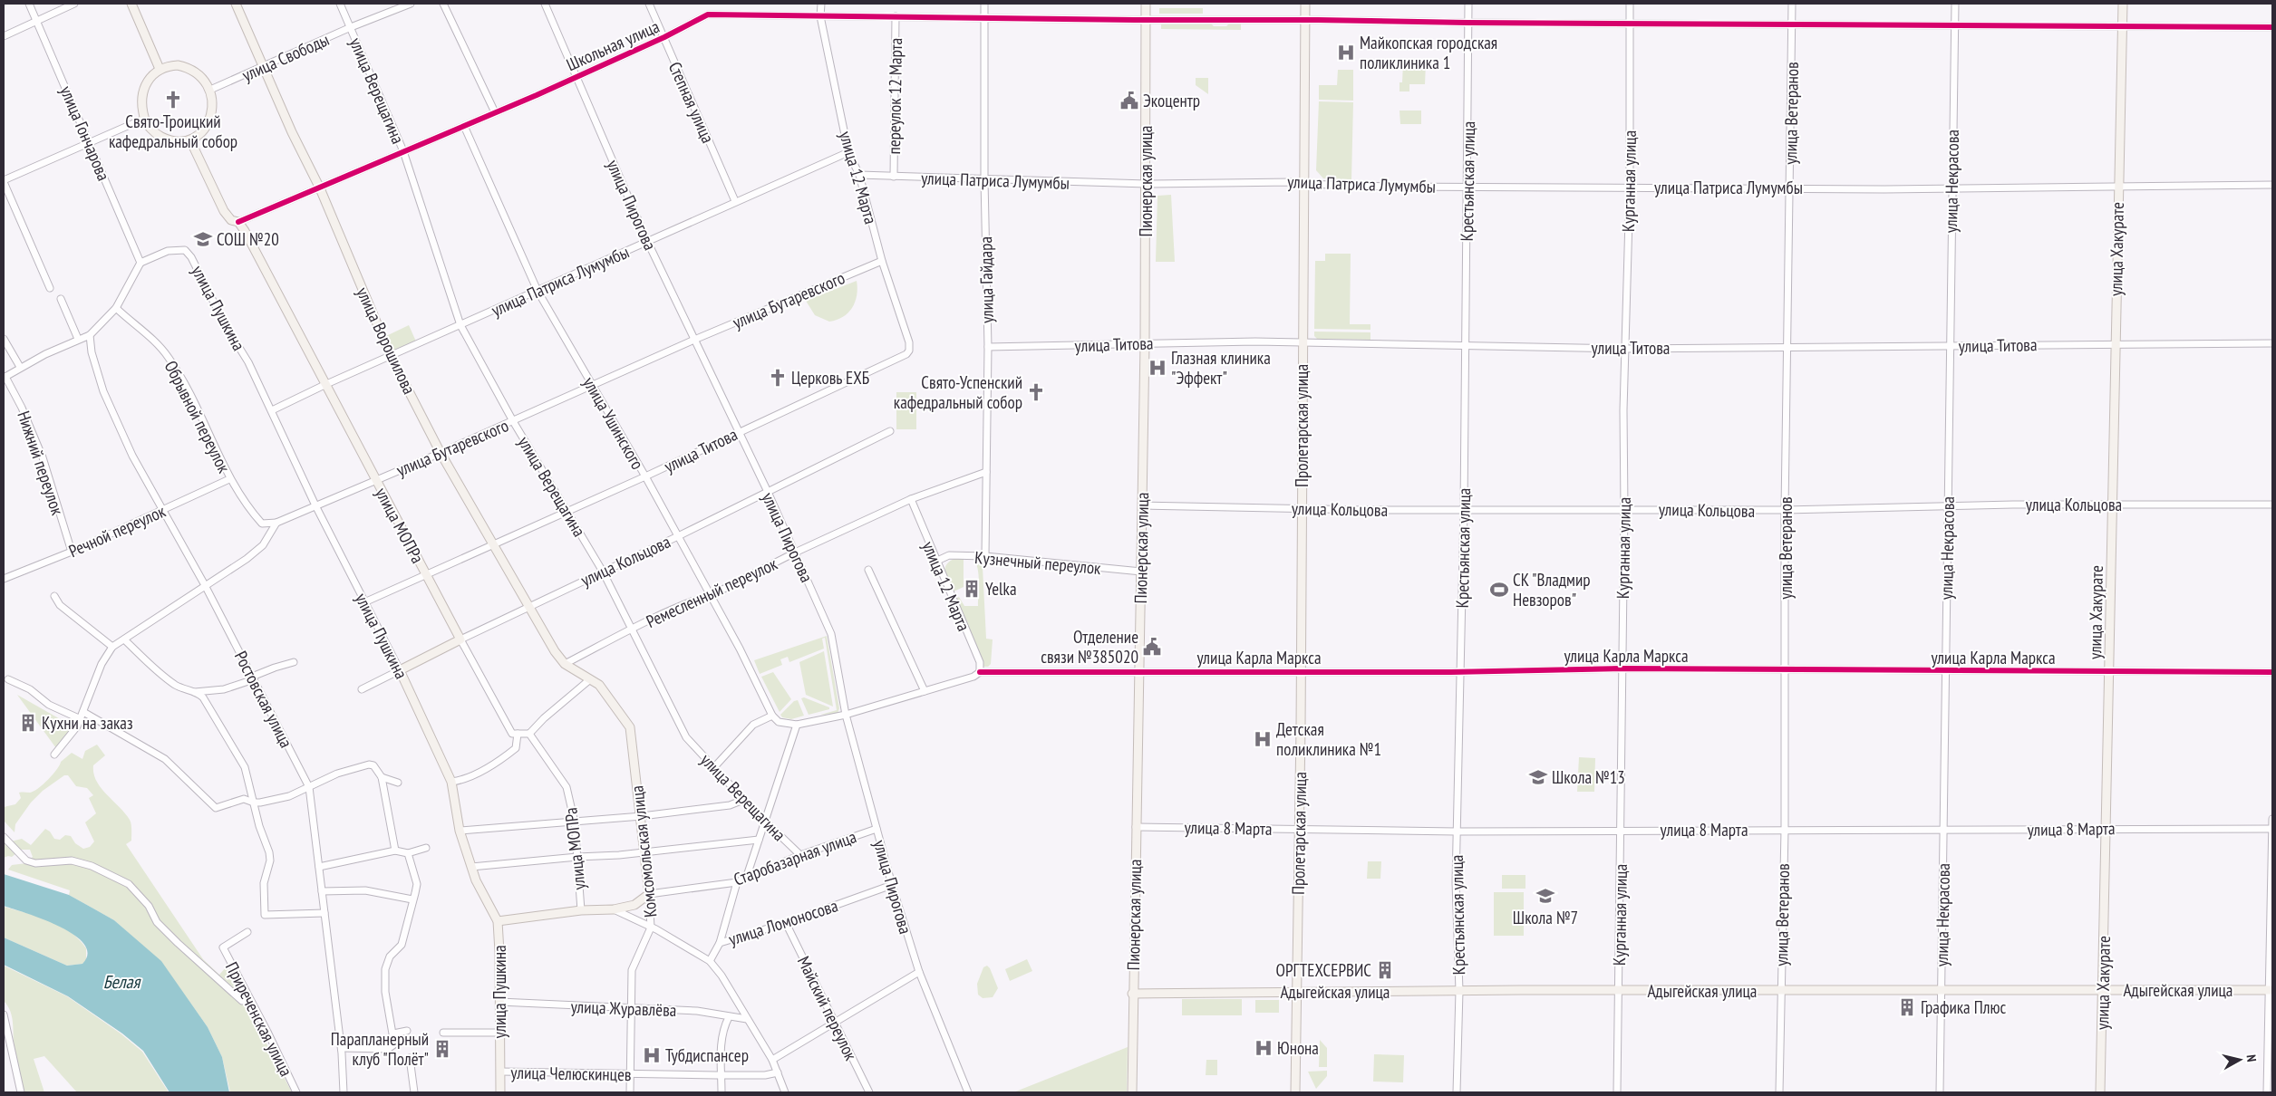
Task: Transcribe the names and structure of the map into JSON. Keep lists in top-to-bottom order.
{
  "streets": {
    "main road": [
      "Пионерская улица",
      "улица Хакурате",
      "улица Пушкина",
      "улица Ворошилова",
      "Пролетарская улица",
      "улица Кольцова",
      "улица МОПРа",
      "Комсомольская улица",
      "Старобазарная улица",
      "Адыгейская улица"
    ],
    "street": [
      "Школьная улица",
      "улица Свободы",
      "улица Верещагина",
      "переулок 12 Марта",
      "Степная улица",
      "улица Ветеранов",
      "улица Гончарова",
      "улица 12 Марта",
      "улица Патриса Лумумбы",
      "Крестьянская улица",
      "Курганная улица",
      "улица Некрасова",
      "улица Пирогова",
      "улица Гайдара",
      "улица Бутаревского",
      "улица Титова",
      "Обрывной переулок",
      "улица Ушинского",
      "Нижний переулок",
      "Речной переулок",
      "Кузнечный переулок",
      "Ремесленный переулок",
      "улица Карла Маркса",
      "Ростовская улица",
      "улица 8 Марта",
      "улица Ломоносова",
      "улица Журавлёва",
      "Майский переулок",
      "Приреченская улица",
      "улица Челюскинцев"
    ]
  },
  "crossings": [
    ["Школьная улица", "улица Верещагина"],
    ["Школьная улица", "переулок 12 Марта"],
    ["Школьная улица", "Степная улица"],
    ["Школьная улица", "улица Ветеранов"],
    ["Школьная улица", "улица 12 Марта"],
    ["Школьная улица", "Пионерская улица"],
    ["Школьная улица", "Крестьянская улица"],
    ["Школьная улица", "Курганная улица"],
    ["Школьная улица", "улица Некрасова"],
    ["Школьная улица", "улица Пирогова"],
    ["Школьная улица", "улица Хакурате"],
    ["Школьная улица", "улица Гайдара"],
    ["Школьная улица", "улица Ворошилова"],
    ["Школьная улица", "улица Ушинского"],
    ["Школьная улица", "Пролетарская улица"],
    ["Школьная улица", "улица МОПРа"],
    ["улица Свободы", "улица Верещагина"],
    ["улица Свободы", "улица Ворошилова"],
    ["улица Свободы", "улица МОПРа"],
    ["улица Верещагина", "улица Патриса Лумумбы"],
    ["улица Верещагина", "улица Бутаревского"],
    ["улица Верещагина", "улица Титова"],
    ["улица Верещагина", "улица Кольцова"],
    ["улица Верещагина", "Ремесленный переулок"],
    ["улица Верещагина", "Старобазарная улица"],
    ["переулок 12 Марта", "улица Патриса Лумумбы"],
    ["Степная улица", "улица Патриса Лумумбы"],
    ["улица Ветеранов", "улица Патриса Лумумбы"],
    ["улица Ветеранов", "улица Титова"],
    ["улица Ветеранов", "улица Кольцова"],
    ["улица Ветеранов", "улица Карла Маркса"],
    ["улица Ветеранов", "улица 8 Марта"],
    ["улица Ветеранов", "Адыгейская улица"],
    ["улица Гончарова", "улица Пушкина"],
    ["улица 12 Марта", "улица Патриса Лумумбы"],
    ["улица 12 Марта", "улица Бутаревского"],
    ["улица 12 Марта", "улица Титова"],
    ["улица 12 Марта", "Кузнечный переулок"],
    ["улица 12 Марта", "Ремесленный переулок"],
    ["улица 12 Марта", "улица Карла Маркса"],
    ["улица Патриса Лумумбы", "Пионерская улица"],
    ["улица Патриса Лумумбы", "Крестьянская улица"],
    ["улица Патриса Лумумбы", "Курганная улица"],
    ["улица Патриса Лумумбы", "улица Некрасова"],
    ["улица Патриса Лумумбы", "улица Пирогова"],
    ["улица Патриса Лумумбы", "улица Хакурате"],
    ["улица Патриса Лумумбы", "улица Гайдара"],
    ["улица Патриса Лумумбы", "улица Пушкина"],
    ["улица Патриса Лумумбы", "улица Ворошилова"],
    ["улица Патриса Лумумбы", "улица Ушинского"],
    ["улица Патриса Лумумбы", "Пролетарская улица"],
    ["улица Патриса Лумумбы", "улица МОПРа"],
    ["Пионерская улица", "улица Титова"],
    ["Пионерская улица", "улица Кольцова"],
    ["Пионерская улица", "Кузнечный переулок"],
    ["Пионерская улица", "улица Карла Маркса"],
    ["Пионерская улица", "улица 8 Марта"],
    ["Пионерская улица", "Адыгейская улица"],
    ["Крестьянская улица", "улица Титова"],
    ["Крестьянская улица", "улица Кольцова"],
    ["Крестьянская улица", "улица Карла Маркса"],
    ["Крестьянская улица", "улица 8 Марта"],
    ["Крестьянская улица", "Адыгейская улица"],
    ["Курганная улица", "улица Титова"],
    ["Курганная улица", "улица Кольцова"],
    ["Курганная улица", "улица Карла Маркса"],
    ["Курганная улица", "улица 8 Марта"],
    ["Курганная улица", "Адыгейская улица"],
    ["улица Некрасова", "улица Титова"],
    ["улица Некрасова", "улица Кольцова"],
    ["улица Некрасова", "улица Карла Маркса"],
    ["улица Некрасова", "улица 8 Марта"],
    ["улица Некрасова", "Адыгейская улица"],
    ["улица Пирогова", "улица Бутаревского"],
    ["улица Пирогова", "улица Титова"],
    ["улица Пирогова", "улица Кольцова"],
    ["улица Пирогова", "Ремесленный переулок"],
    ["улица Пирогова", "Старобазарная улица"],
    ["улица Пирогова", "улица Ломоносова"],
    ["улица Хакурате", "улица Титова"],
    ["улица Хакурате", "улица Кольцова"],
    ["улица Хакурате", "улица Карла Маркса"],
    ["улица Хакурате", "улица 8 Марта"],
    ["улица Хакурате", "Адыгейская улица"],
    ["улица Гайдара", "улица Титова"],
    ["улица Гайдара", "Кузнечный переулок"],
    ["улица Гайдара", "Ремесленный переулок"],
    ["улица Бутаревского", "улица Пушкина"],
    ["улица Бутаревского", "улица Ворошилова"],
    ["улица Бутаревского", "Обрывной переулок"],
    ["улица Бутаревского", "улица Ушинского"],
    ["улица Бутаревского", "улица МОПРа"],
    ["улица Пушкина", "улица Титова"],
    ["улица Пушкина", "улица Кольцова"],
    ["улица Пушкина", "улица Журавлёва"],
    ["улица Пушкина", "улица Челюскинцев"],
    ["улица Ворошилова", "улица Титова"],
    ["улица Ворошилова", "улица Кольцова"],
    ["улица Ворошилова", "Ремесленный переулок"],
    ["улица Ворошилова", "Комсомольская улица"],
    ["улица Титова", "улица Ушинского"],
    ["улица Титова", "Пролетарская улица"],
    ["улица Титова", "улица МОПРа"],
    ["Обрывной переулок", "Речной переулок"],
    ["улица Ушинского", "улица Кольцова"],
    ["улица Ушинского", "Ремесленный переулок"],
    ["Пролетарская улица", "улица Кольцова"],
    ["Пролетарская улица", "улица Карла Маркса"],
    ["Пролетарская улица", "улица 8 Марта"],
    ["Пролетарская улица", "Адыгейская улица"],
    ["Нижний переулок", "Речной переулок"],
    ["улица Кольцова", "улица МОПРа"],
    ["улица МОПРа", "Старобазарная улица"],
    ["Речной переулок", "Ростовская улица"],
    ["Ремесленный переулок", "Комсомольская улица"],
    ["Комсомольская улица", "Старобазарная улица"],
    ["Комсомольская улица", "улица Журавлёва"],
    ["Комсомольская улица", "улица Челюскинцев"],
    ["улица Ломоносова", "Майский переулок"]
  ],
  "water": ["Белая"],
  "places": {
    "hospital": [
      "Майкопская городская поликлиника 1",
      "Глазная клиника \"Эффект\"",
      "Детская поликлиника №1",
      "Юнона",
      "Тубдиспансер"
    ],
    "church": ["Свято-Троицкий кафедральный собор", "Церковь ЕХБ", "Свято-Успенский кафедральный собор"],
    "public building": ["Экоцентр", "Отделение связи №385020"],
    "school or university": ["СОШ №20", "Школа №13", "Школа №7"],
    "building": [
      "Yelka",
      "Кухни на заказ",
      "ОРГТЕХСЕРВИС",
      "Графика Плюс",
      "Парапланерный клуб \"Полёт\""
    ],
    "sports": ["СК \"Владмир Невзоров\""]
  },
  "north": "right"
}
